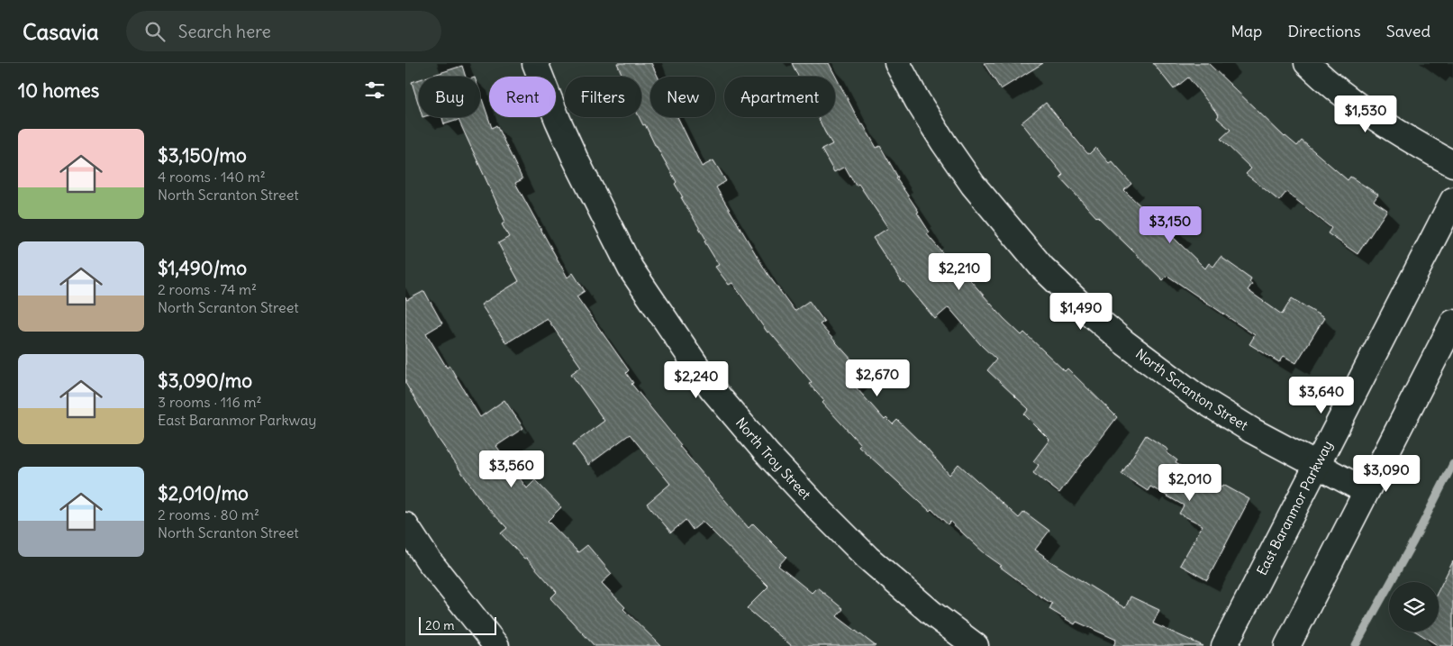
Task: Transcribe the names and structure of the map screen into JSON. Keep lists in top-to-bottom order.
{
  "streets": {
    "street": ["North Scranton Street", "North Troy Street", "East Baranmor Parkway"]
  },
  "crossings": [
    ["North Scranton Street", "East Baranmor Parkway"]
  ],
  "scale_bar": "20 m",
  "page": {
    "header": "Casavia",
    "search": "Search here",
    "nav": ["Map", "Directions", "Saved"],
    "heading": "10 homes",
    "chip": [
      "Buy",
      "Rent",
      "Filters",
      "New",
      "Apartment"
    ],
    "price": [
      "$1,530",
      "$3,150",
      "$2,210",
      "$1,490",
      "$2,670",
      "$2,240",
      "$3,640",
      "$3,560",
      "$3,090",
      "$2,010"
    ],
    "list": [
      {
        "name": "$3,150/mo",
        "note": "4 rooms · 140 m² · North Scranton Street"
      },
      {
        "name": "$1,490/mo",
        "note": "2 rooms · 74 m² · North Scranton Street"
      },
      {
        "name": "$3,090/mo",
        "note": "3 rooms · 116 m² · East Baranmor Parkway"
      },
      {
        "name": "$2,010/mo",
        "note": "2 rooms · 80 m² · North Scranton Street"
      }
    ],
    "scale": "20 m"
  }
}
